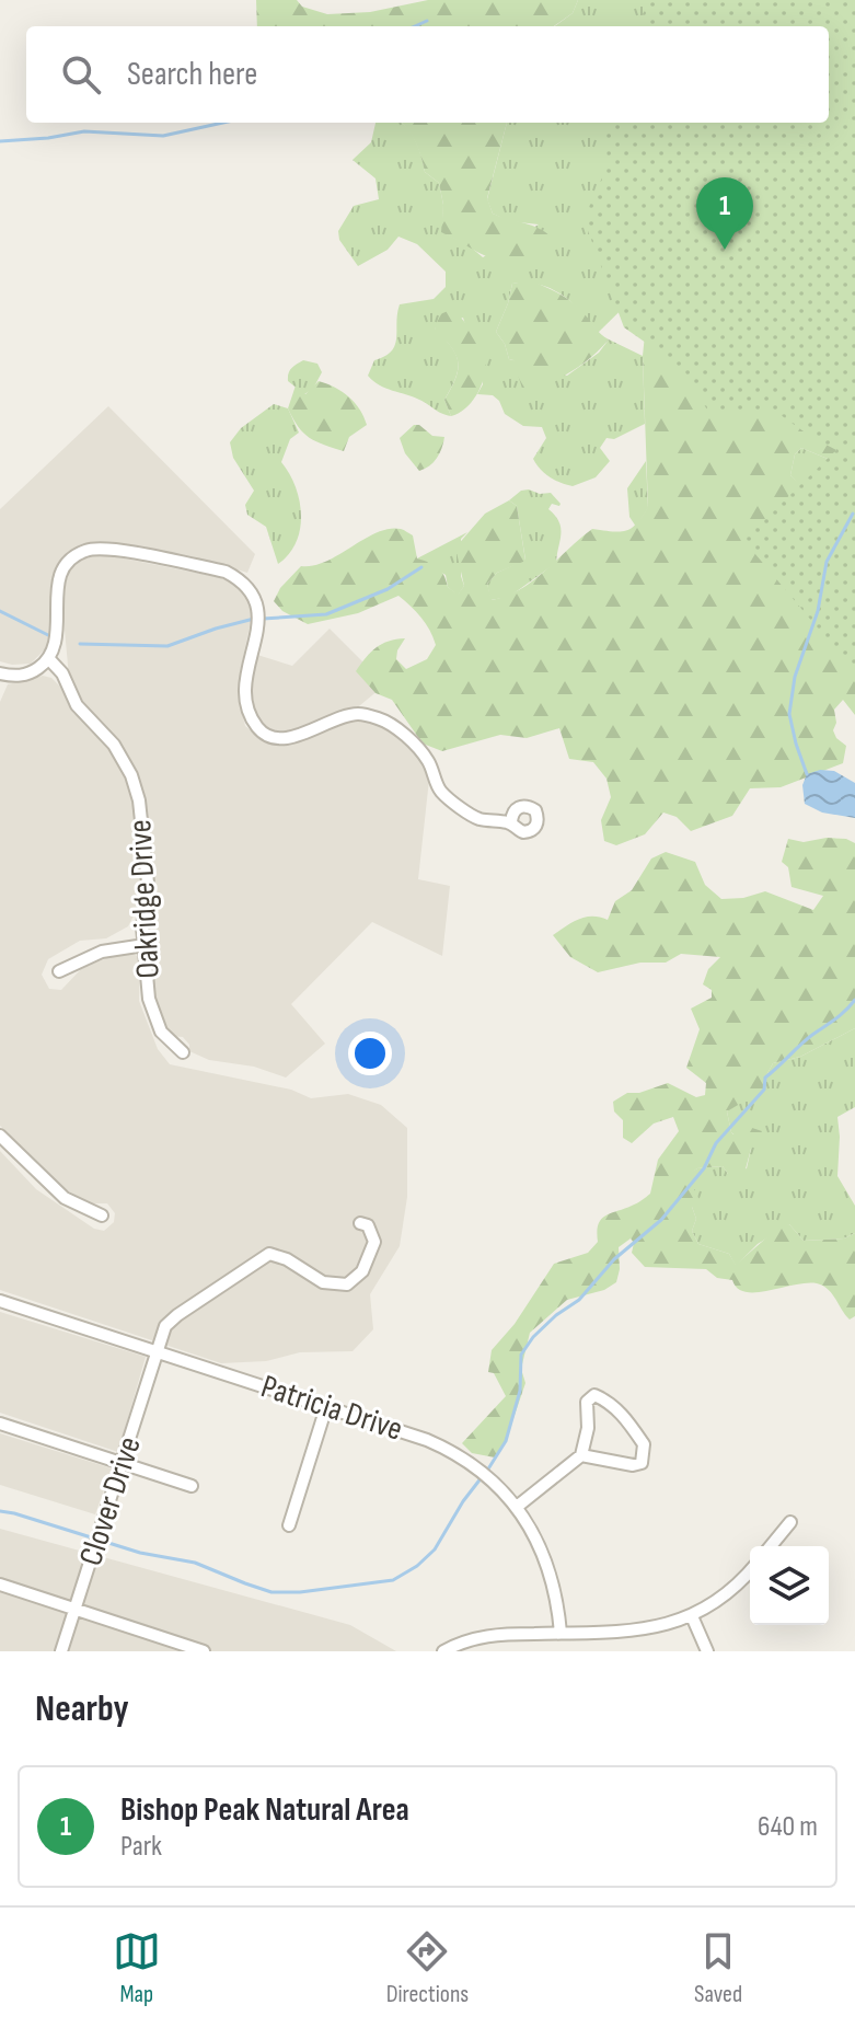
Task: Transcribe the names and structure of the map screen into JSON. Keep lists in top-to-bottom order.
{
  "streets": {
    "street": ["Oakridge Drive", "Patricia Drive", "Clover Drive"]
  },
  "crossings": [
    ["Patricia Drive", "Clover Drive"]
  ],
  "page": {
    "search": "Search here",
    "pins": "1",
    "heading": "Nearby",
    "list": [
      {
        "mark": "1",
        "name": "Bishop Peak Natural Area",
        "note": "Park",
        "value": "640 m"
      }
    ],
    "nav": ["Map", "Directions", "Saved"]
  }
}
